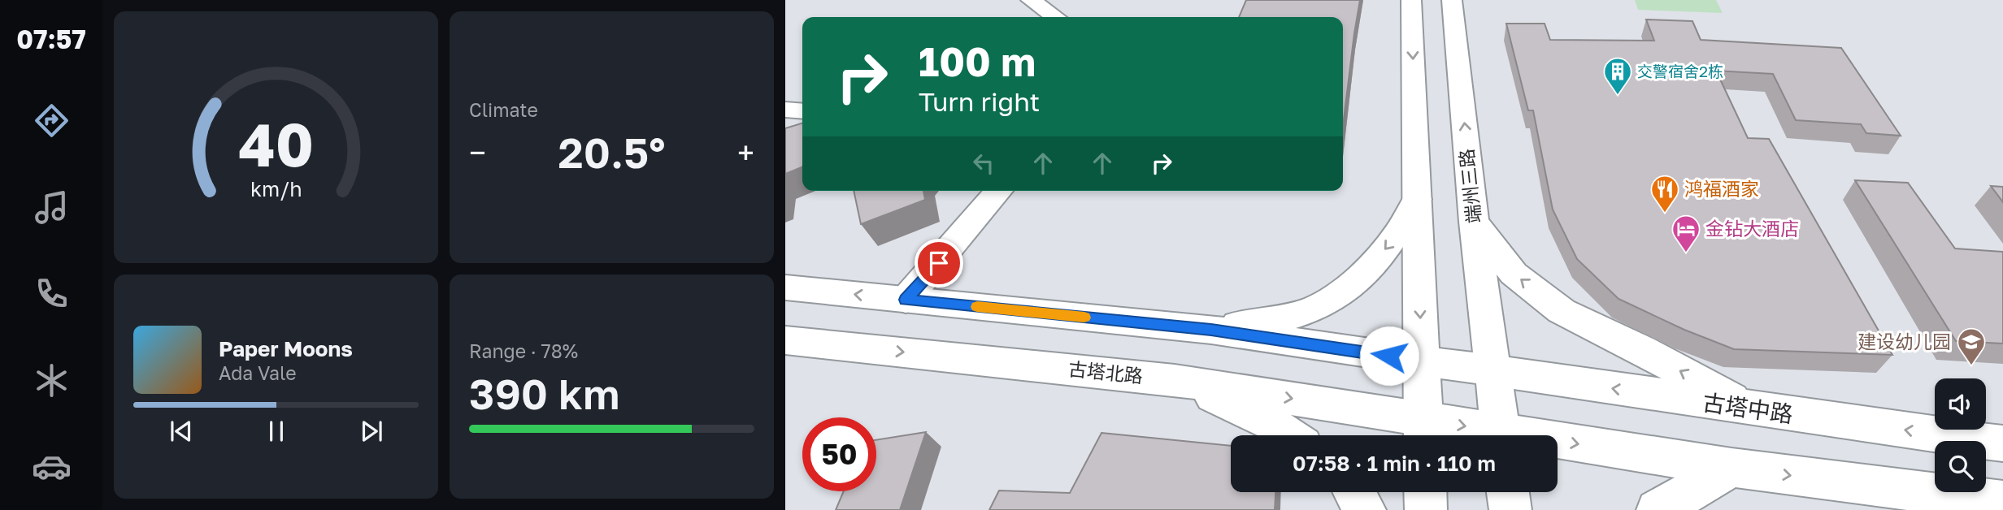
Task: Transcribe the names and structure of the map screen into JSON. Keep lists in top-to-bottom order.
{
  "streets": {
    "main road": ["端州三路", "古塔北路", "古塔中路"]
  },
  "crossings": [
    ["端州三路", "古塔中路"]
  ],
  "places": {
    "building": ["交警宿舍2栋"],
    "restaurant": ["鸿福酒家"],
    "hotel": ["金钻大酒店"],
    "school or university": ["建设幼儿园"]
  },
  "page": {
    "tabs": "07:57",
    "tile": [
      "Climate",
      ["Range · 78%", "390 km"]
    ],
    "turn": ["100 m", "Turn right"],
    "heat": ["−", "20.5°", "+"],
    "song": ["Paper Moons", "Ada Vale"],
    "limit": "50",
    "trip": "07:58 · 1 min · 110 m",
    "gauge": ["40", "km/h"]
  }
}
